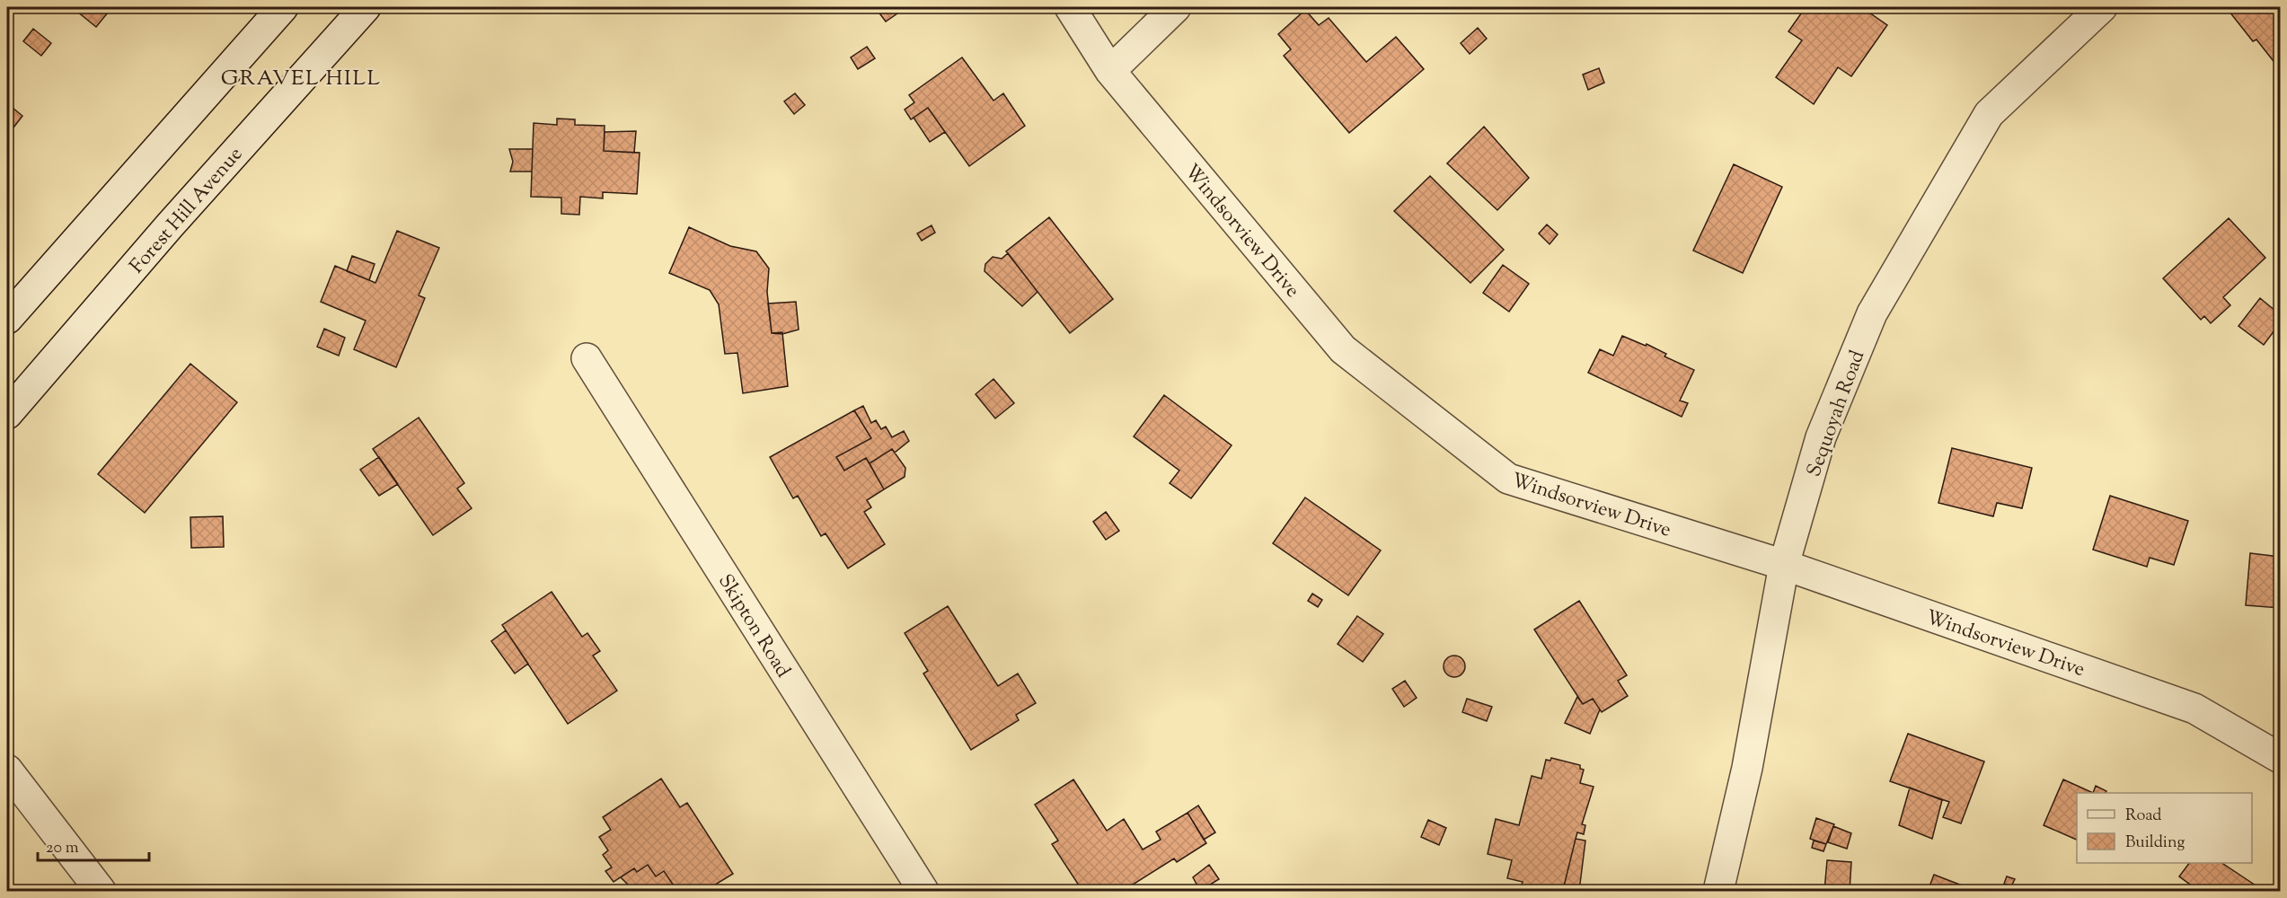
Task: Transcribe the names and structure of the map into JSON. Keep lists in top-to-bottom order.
{
  "streets": {
    "street": [
      "Forest Hill Avenue",
      "Windsorview Drive",
      "Sequoyah Road",
      "Skipton Road"
    ]
  },
  "crossings": [
    ["Windsorview Drive", "Sequoyah Road"]
  ],
  "districts": ["GRAVEL HILL"],
  "legend": ["Road", "Building"],
  "scale_bar": "20 m"
}
